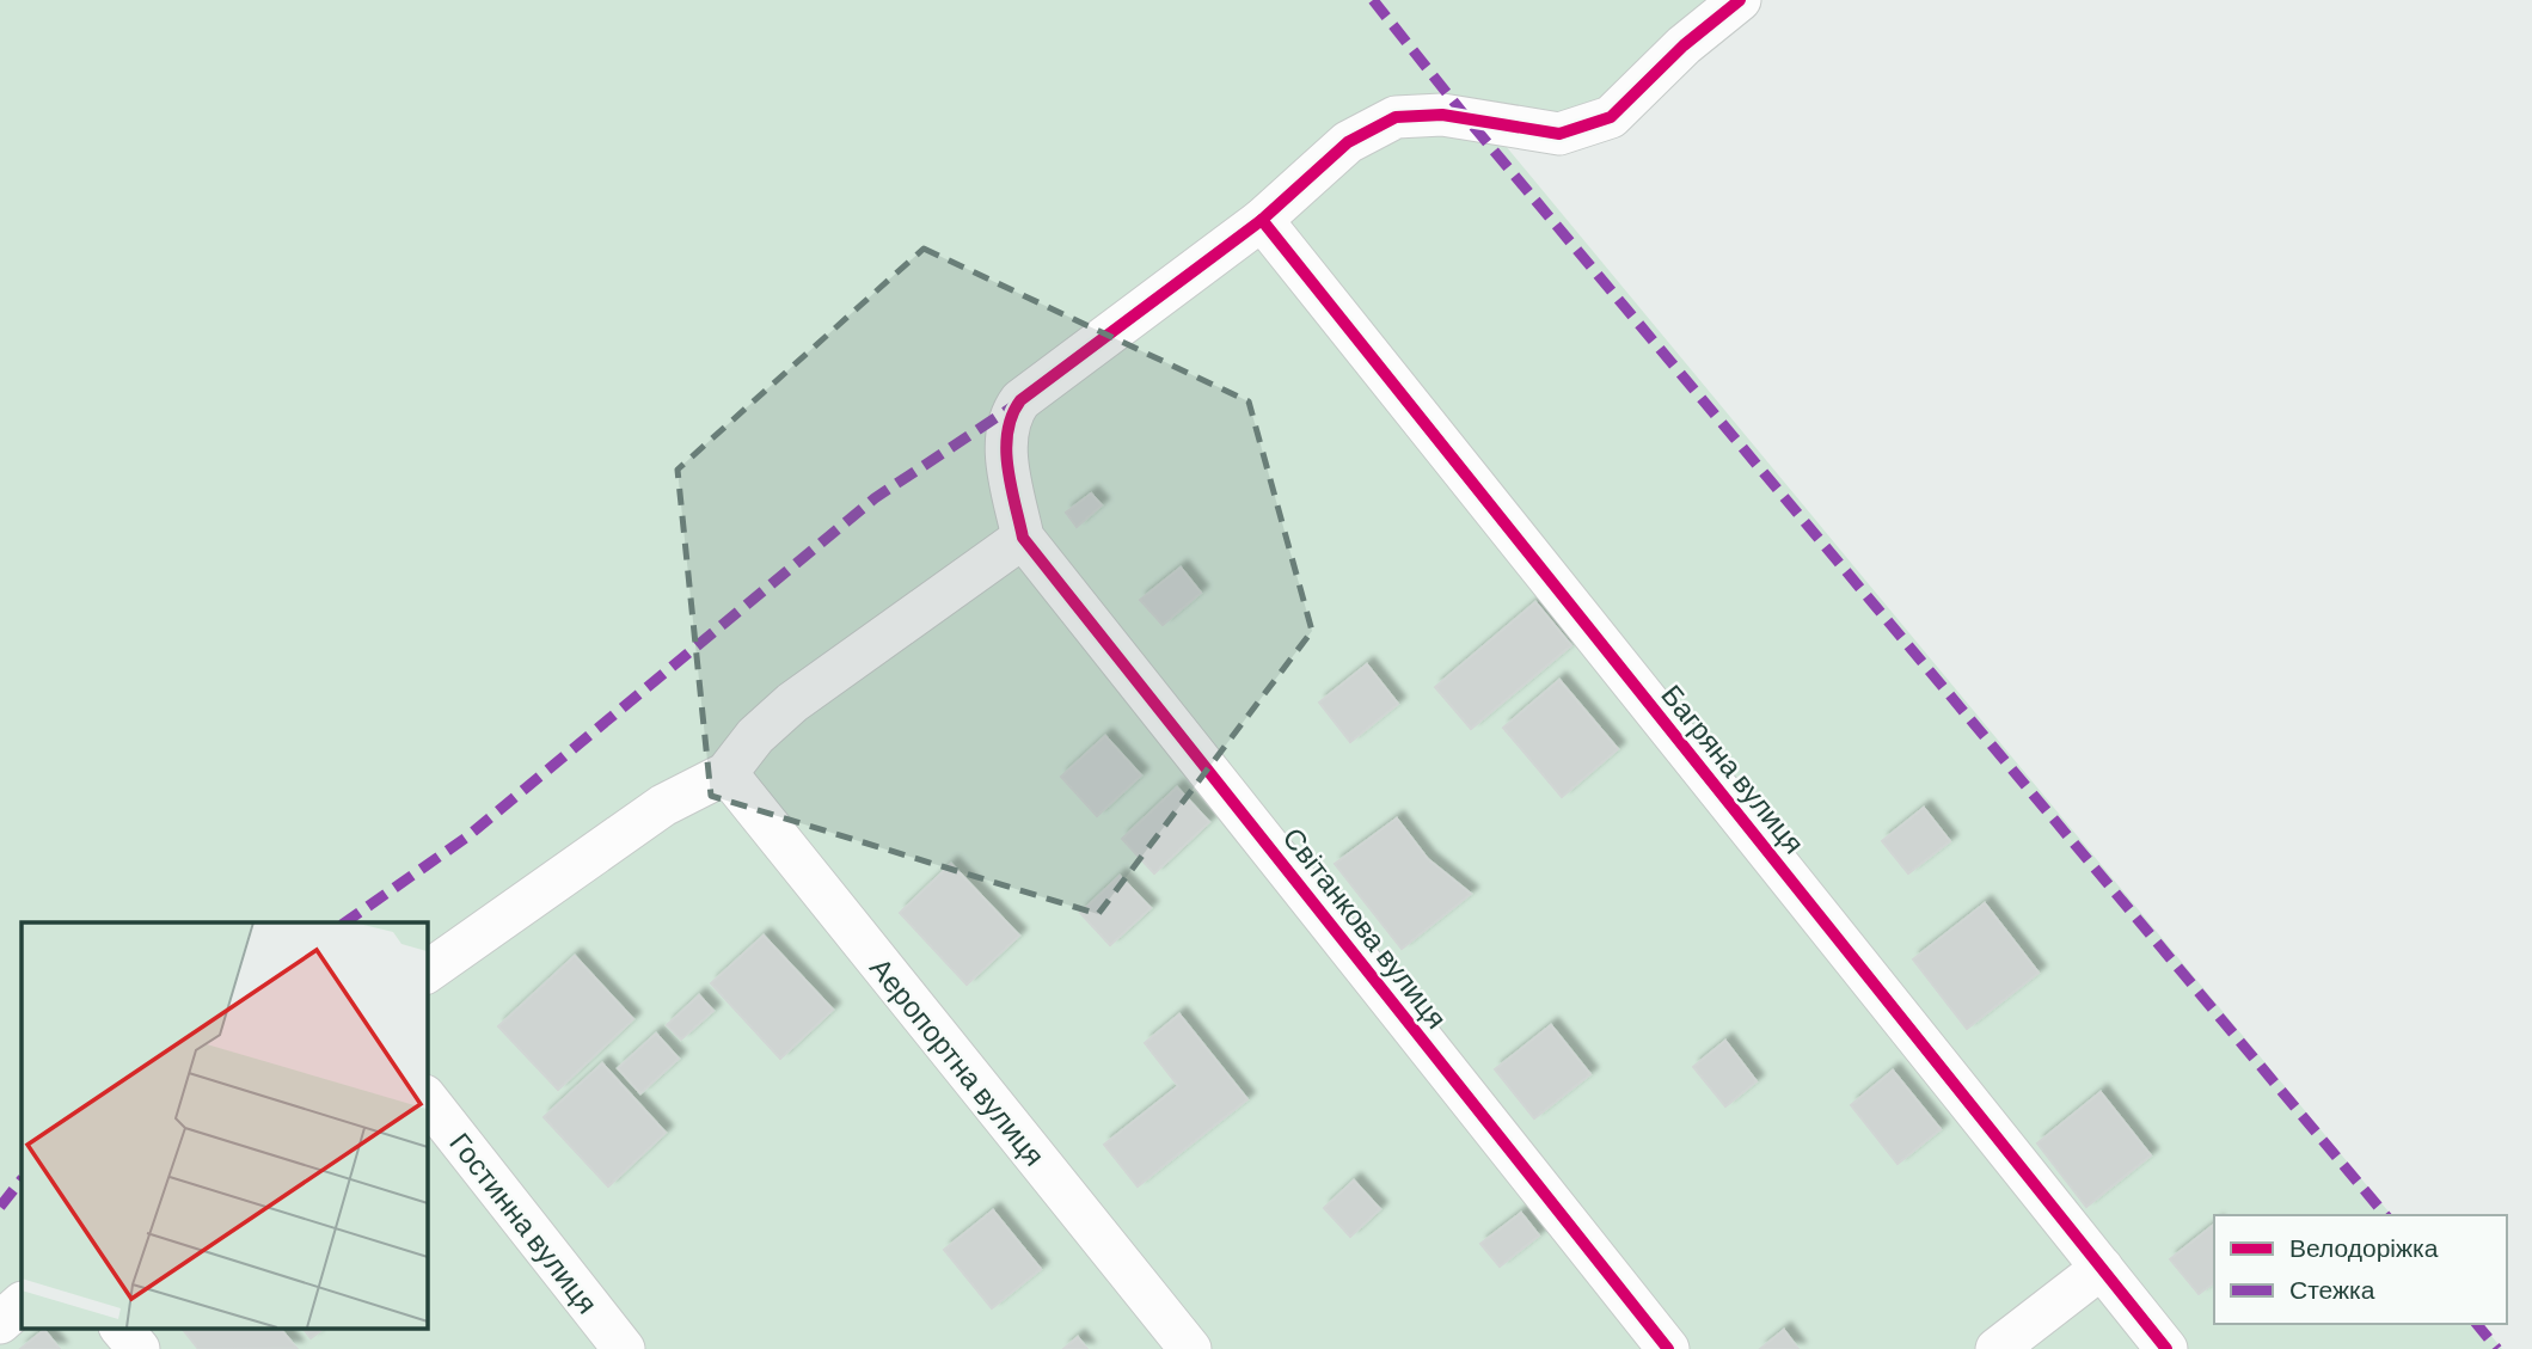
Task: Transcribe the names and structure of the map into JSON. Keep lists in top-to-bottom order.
{
  "streets": {
    "street": [
      "Багряна вулиця",
      "Світанкова вулиця",
      "Аеропортна вулиця",
      "Гостинна вулиця"
    ]
  },
  "legend": ["Велодоріжка", "Стежка"]
}
